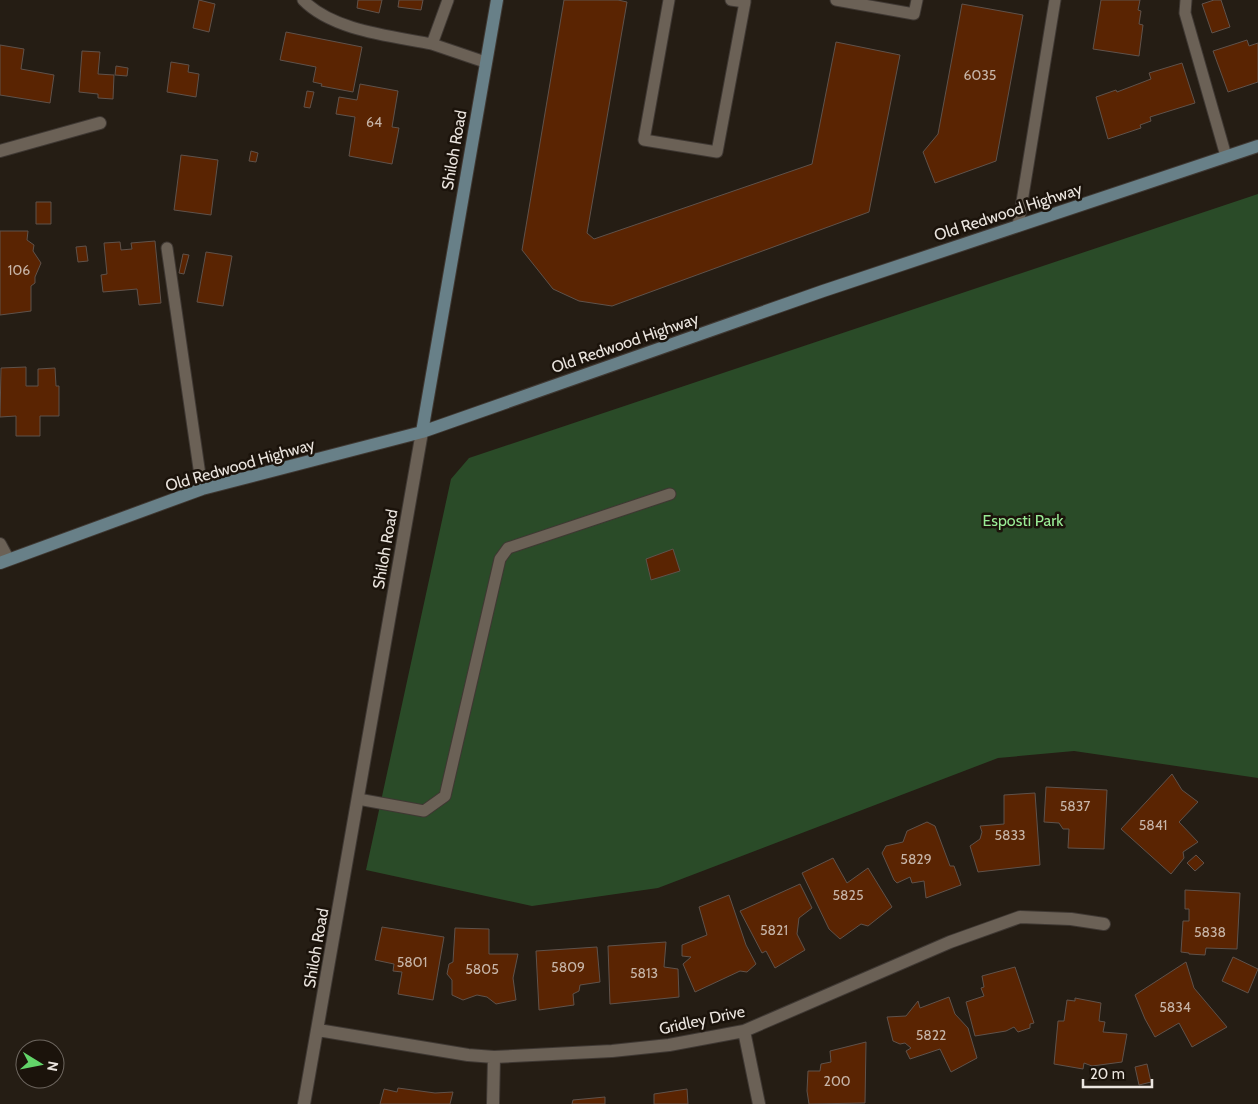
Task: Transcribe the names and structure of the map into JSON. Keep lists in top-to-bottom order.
{
  "streets": {
    "main road": ["Shiloh Road", "Old Redwood Highway"],
    "street": ["Gridley Drive"]
  },
  "crossings": [
    ["Shiloh Road", "Old Redwood Highway"],
    ["Shiloh Road", "Gridley Drive"]
  ],
  "parks": ["Esposti Park"],
  "house_numbers": [
    "6035",
    "64",
    "106",
    "5837",
    "5841",
    "5833",
    "5829",
    "5825",
    "5821",
    "5838",
    "5801",
    "5809",
    "5805",
    "5813",
    "5834",
    "5822",
    "200"
  ],
  "scale_bar": "20 m",
  "north": "right"
}
